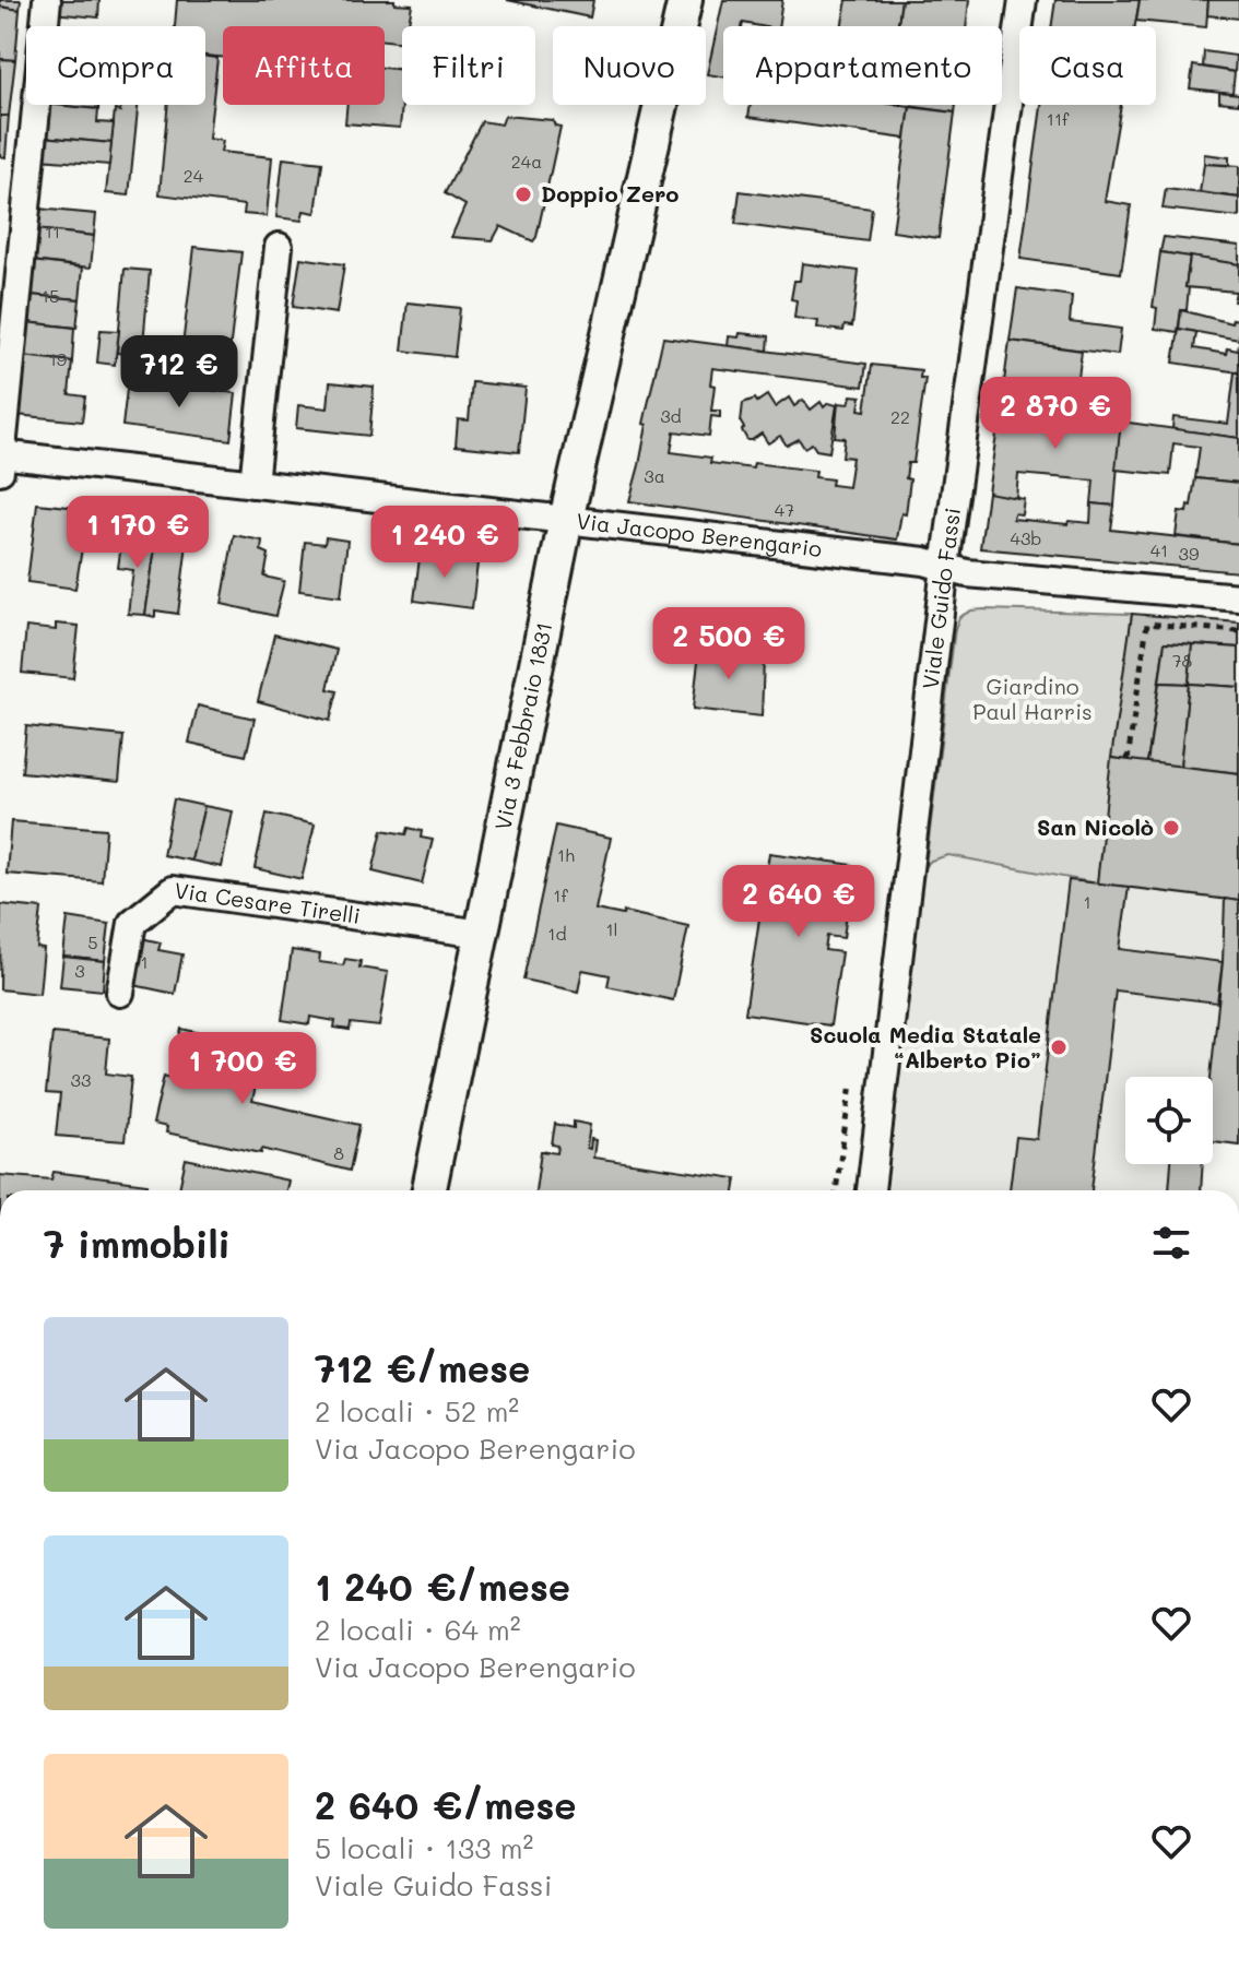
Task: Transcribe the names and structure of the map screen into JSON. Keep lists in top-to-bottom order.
{
  "streets": {
    "street": [
      "Via Jacopo Berengario",
      "Viale Guido Fassi",
      "Via 3 Febbraio 1831",
      "Via Cesare Tirelli"
    ]
  },
  "crossings": [
    ["Via Jacopo Berengario", "Viale Guido Fassi"],
    ["Via Jacopo Berengario", "Via 3 Febbraio 1831"],
    ["Via 3 Febbraio 1831", "Via Cesare Tirelli"]
  ],
  "parks": ["Giardino Paul Harris"],
  "places": ["Doppio Zero", "San Nicolò", "Scuola Media Statale “Alberto Pio”"],
  "house_numbers": [
    "11f",
    "24a",
    "24",
    "11",
    "15",
    "19",
    "3d",
    "22",
    "3a",
    "47",
    "43b",
    "41",
    "39",
    "78",
    "1h",
    "1f",
    "1",
    "1l",
    "1d",
    "5",
    "1",
    "3",
    "33",
    "8"
  ],
  "page": {
    "chip": [
      "Compra",
      "Affitta",
      "Filtri",
      "Nuovo",
      "Appartamento",
      "Casa"
    ],
    "price": [
      "712 €",
      "2 870 €",
      "1 170 €",
      "1 240 €",
      "2 500 €",
      "2 640 €",
      "1 700 €"
    ],
    "heading": "7 immobili",
    "list": [
      {
        "name": "712 €/mese",
        "note": "2 locali · 52 m² · Via Jacopo Berengario"
      },
      {
        "name": "1 240 €/mese",
        "note": "2 locali · 64 m² · Via Jacopo Berengario"
      },
      {
        "name": "2 640 €/mese",
        "note": "5 locali · 133 m² · Viale Guido Fassi"
      }
    ]
  }
}
